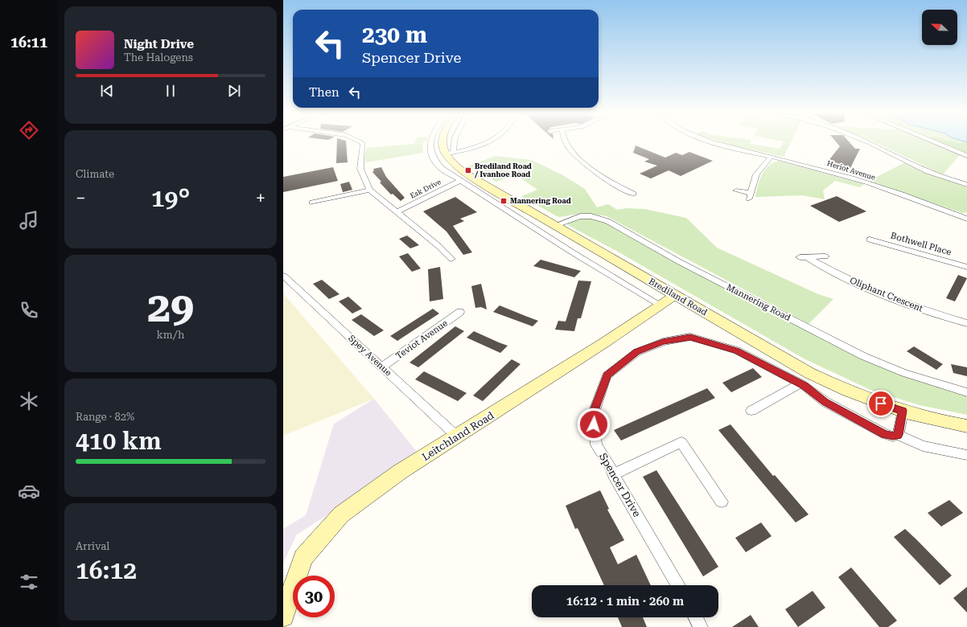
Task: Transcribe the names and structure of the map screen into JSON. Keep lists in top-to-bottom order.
{
  "streets": {
    "street": [
      "Heriot Avenue",
      "Esk Drive",
      "Bothwell Place",
      "Oliphant Crescent",
      "Brediland Road",
      "Mannering Road",
      "Teviot Avenue",
      "Spey Avenue",
      "Leitchland Road",
      "Spencer Drive"
    ]
  },
  "crossings": [
    ["Esk Drive", "Brediland Road"],
    ["Brediland Road", "Mannering Road"],
    ["Brediland Road", "Leitchland Road"],
    ["Teviot Avenue", "Spey Avenue"],
    ["Spey Avenue", "Leitchland Road"]
  ],
  "places": {
    "transit": ["Brediland Road / Ivanhoe Road", "Mannering Road"]
  },
  "north": "left",
  "page": {
    "tabs": "16:11",
    "turn": ["230 m", "Spencer Drive"],
    "song": ["Night Drive", "The Halogens"],
    "then": "Then",
    "tile": [
      "Climate",
      ["29", "km/h"],
      ["Range · 82%", "410 km"],
      ["Arrival", "16:12"]
    ],
    "heat": ["−", "19°", "+"],
    "limit": "30",
    "trip": "16:12 · 1 min · 260 m"
  }
}
